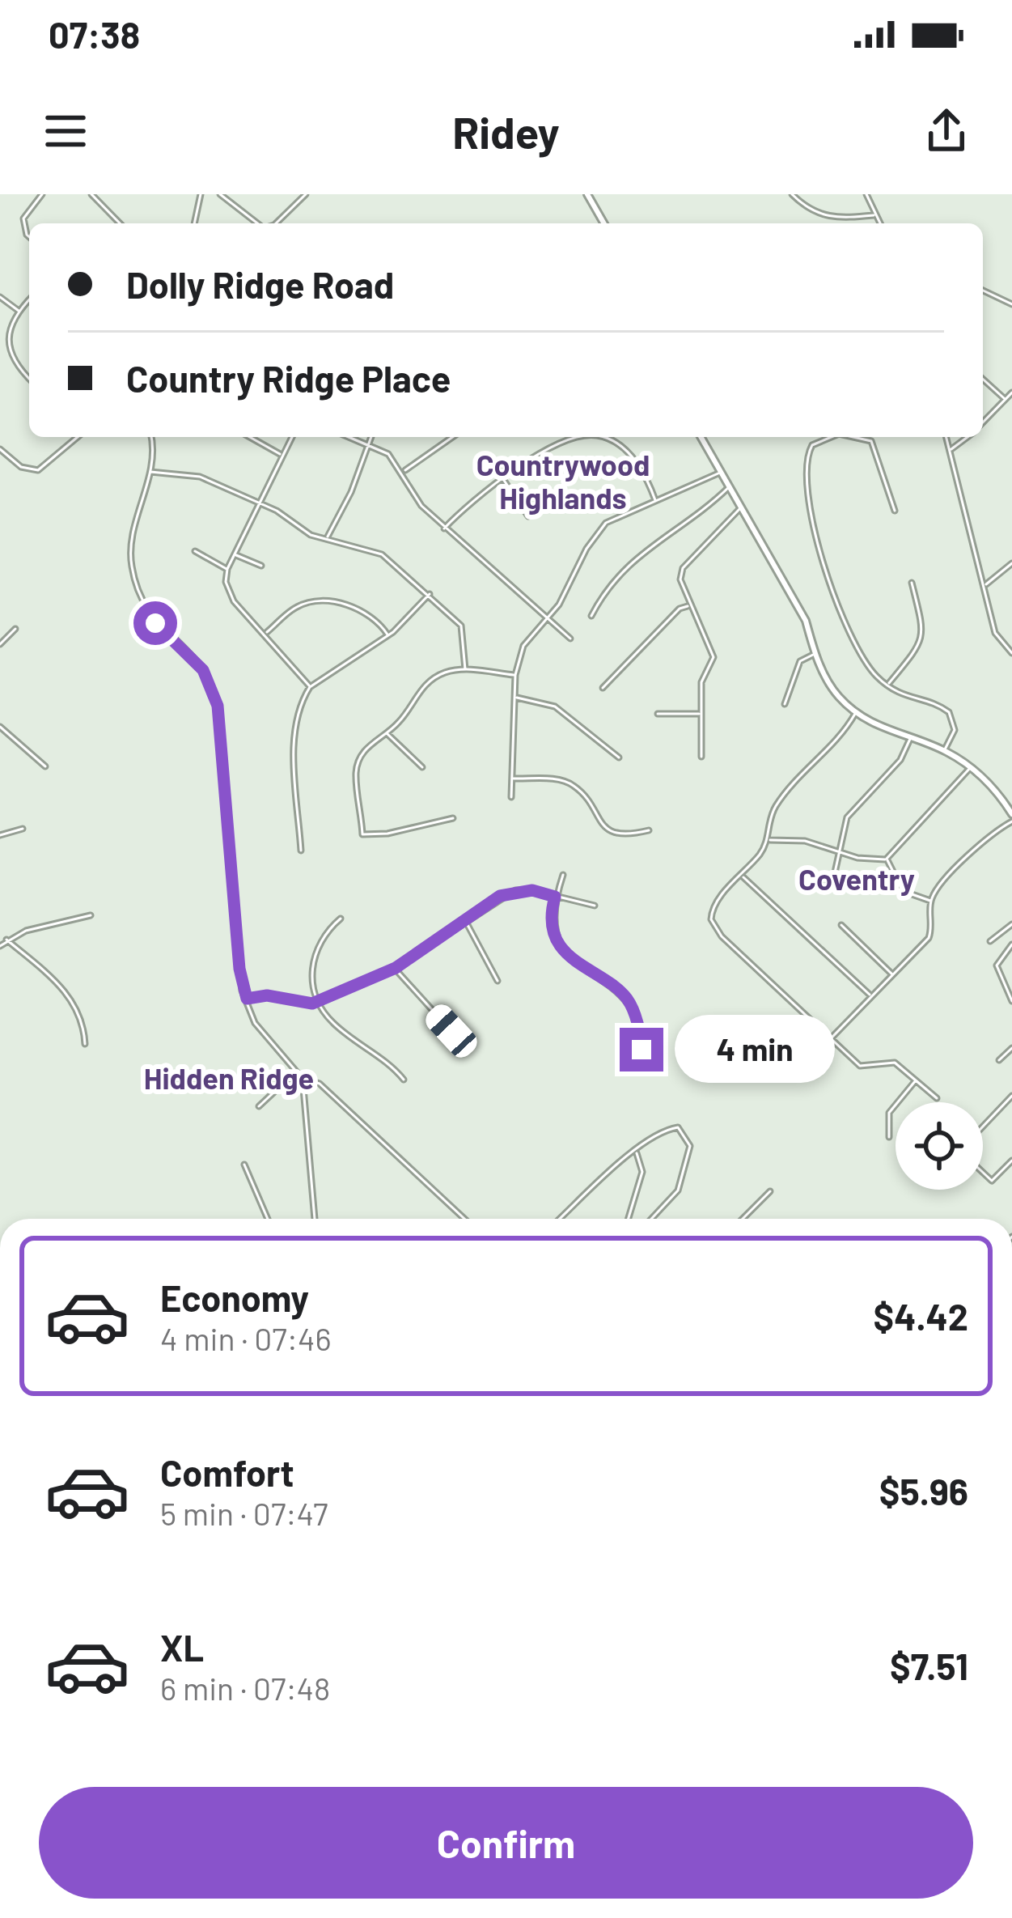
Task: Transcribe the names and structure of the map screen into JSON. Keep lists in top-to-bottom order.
{
  "districts": ["Countrywood Highlands", "Coventry", "Hidden Ridge"],
  "page": {
    "status": "07:38",
    "header": "Ridey",
    "banner": ["Dolly Ridge Road", "Country Ridge Place"],
    "bubble": "4 min",
    "list": [
      {
        "name": "Economy",
        "note": "4 min · 07:46",
        "value": "$4.42"
      },
      {
        "name": "Comfort",
        "note": "5 min · 07:47",
        "value": "$5.96"
      },
      {
        "name": "XL",
        "note": "6 min · 07:48",
        "value": "$7.51"
      }
    ],
    "buttons": "Confirm"
  }
}
